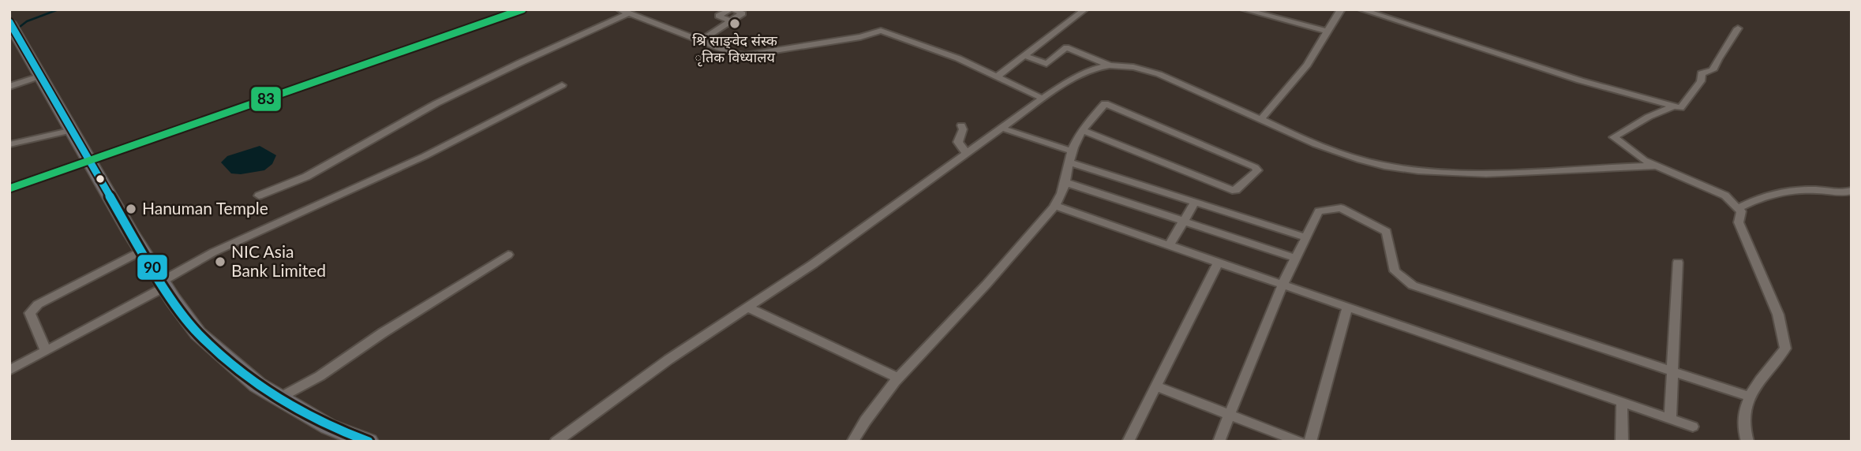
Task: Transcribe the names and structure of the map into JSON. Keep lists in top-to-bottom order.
{
  "places": ["श्रि साङ्वेद संस्क ृतिक विध्यालय", "Hanuman Temple", "NIC Asia Bank Limited"],
  "lines": ["transit line 83", "transit line 90"]
}
